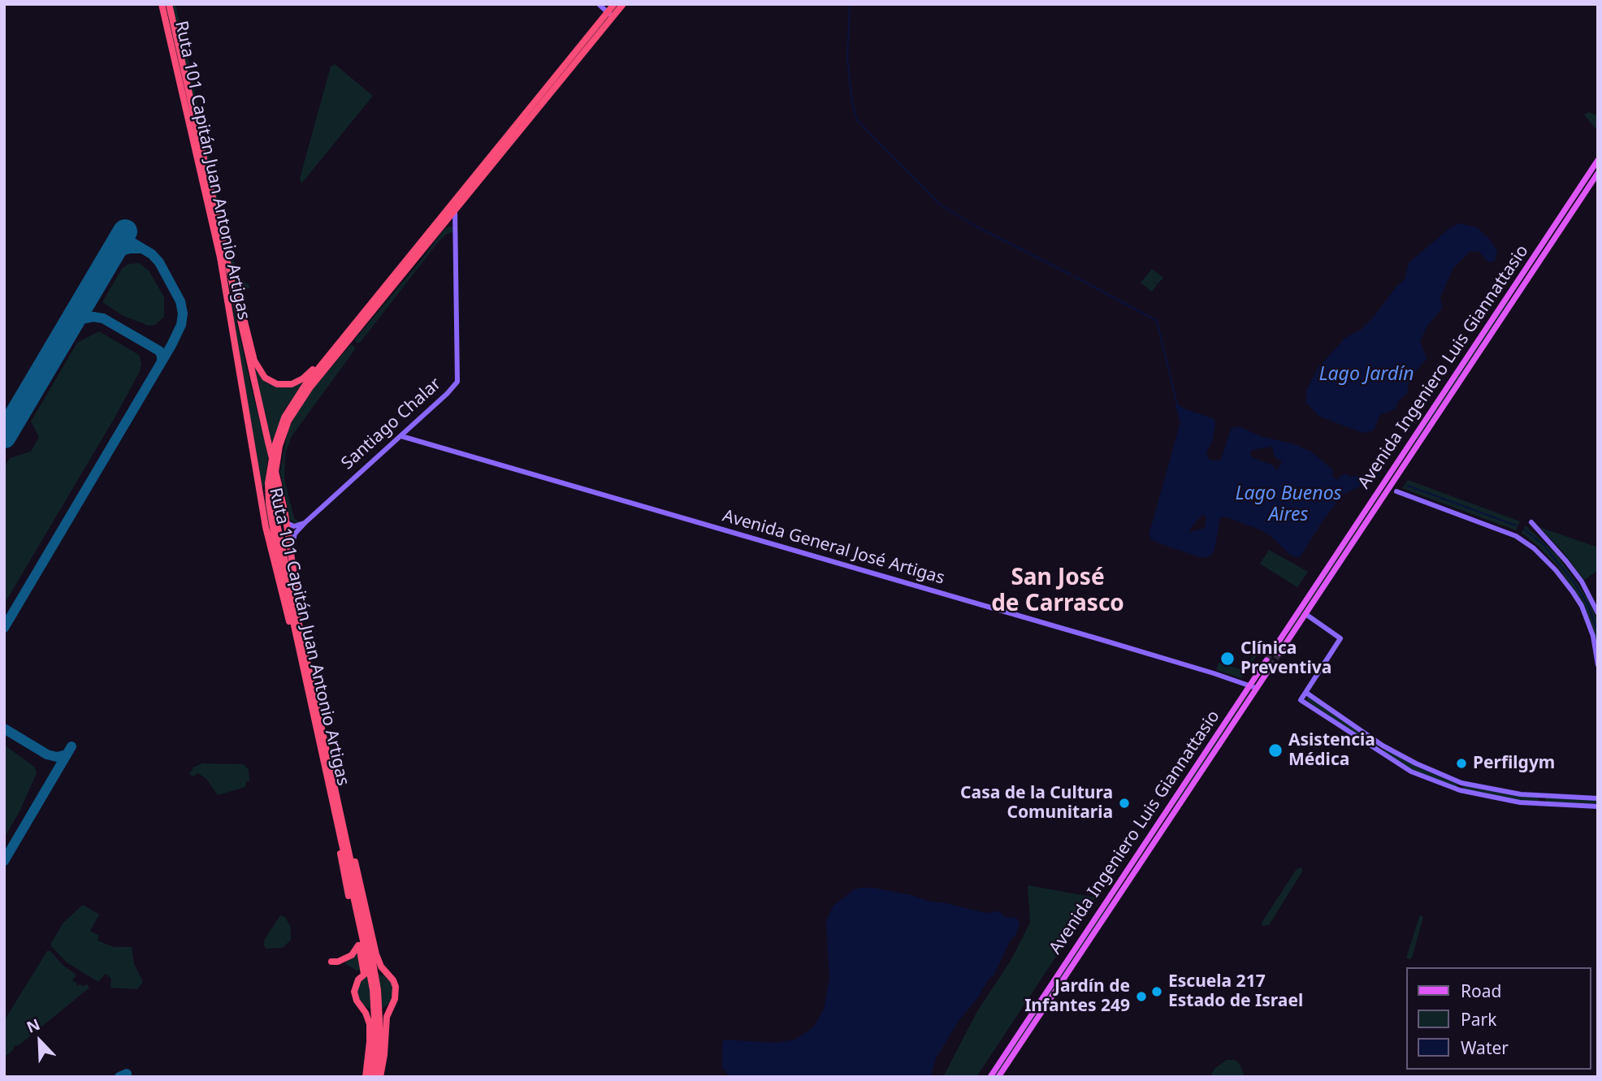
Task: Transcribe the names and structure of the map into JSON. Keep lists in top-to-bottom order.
{
  "streets": {
    "highway": ["Ruta 101 Capitán Juan Antonio Artigas"],
    "main road": ["Avenida Ingeniero Luis Giannattasio"],
    "street": ["Santiago Chalar", "Avenida General José Artigas"]
  },
  "crossings": [
    ["Ruta 101 Capitán Juan Antonio Artigas", "Santiago Chalar"],
    ["Avenida Ingeniero Luis Giannattasio", "Avenida General José Artigas"],
    ["Santiago Chalar", "Avenida General José Artigas"]
  ],
  "districts": ["San José de Carrasco"],
  "water": ["Lago Jardín", "Lago Buenos Aires"],
  "places": [
    "Clínica Preventiva",
    "Asistencia Médica",
    "Perfilgym",
    "Casa de la Cultura Comunitaria",
    "Escuela 217 Estado de Israel",
    "Jardín de Infantes 249"
  ],
  "legend": ["Road", "Park", "Water"],
  "north": "top left"
}
